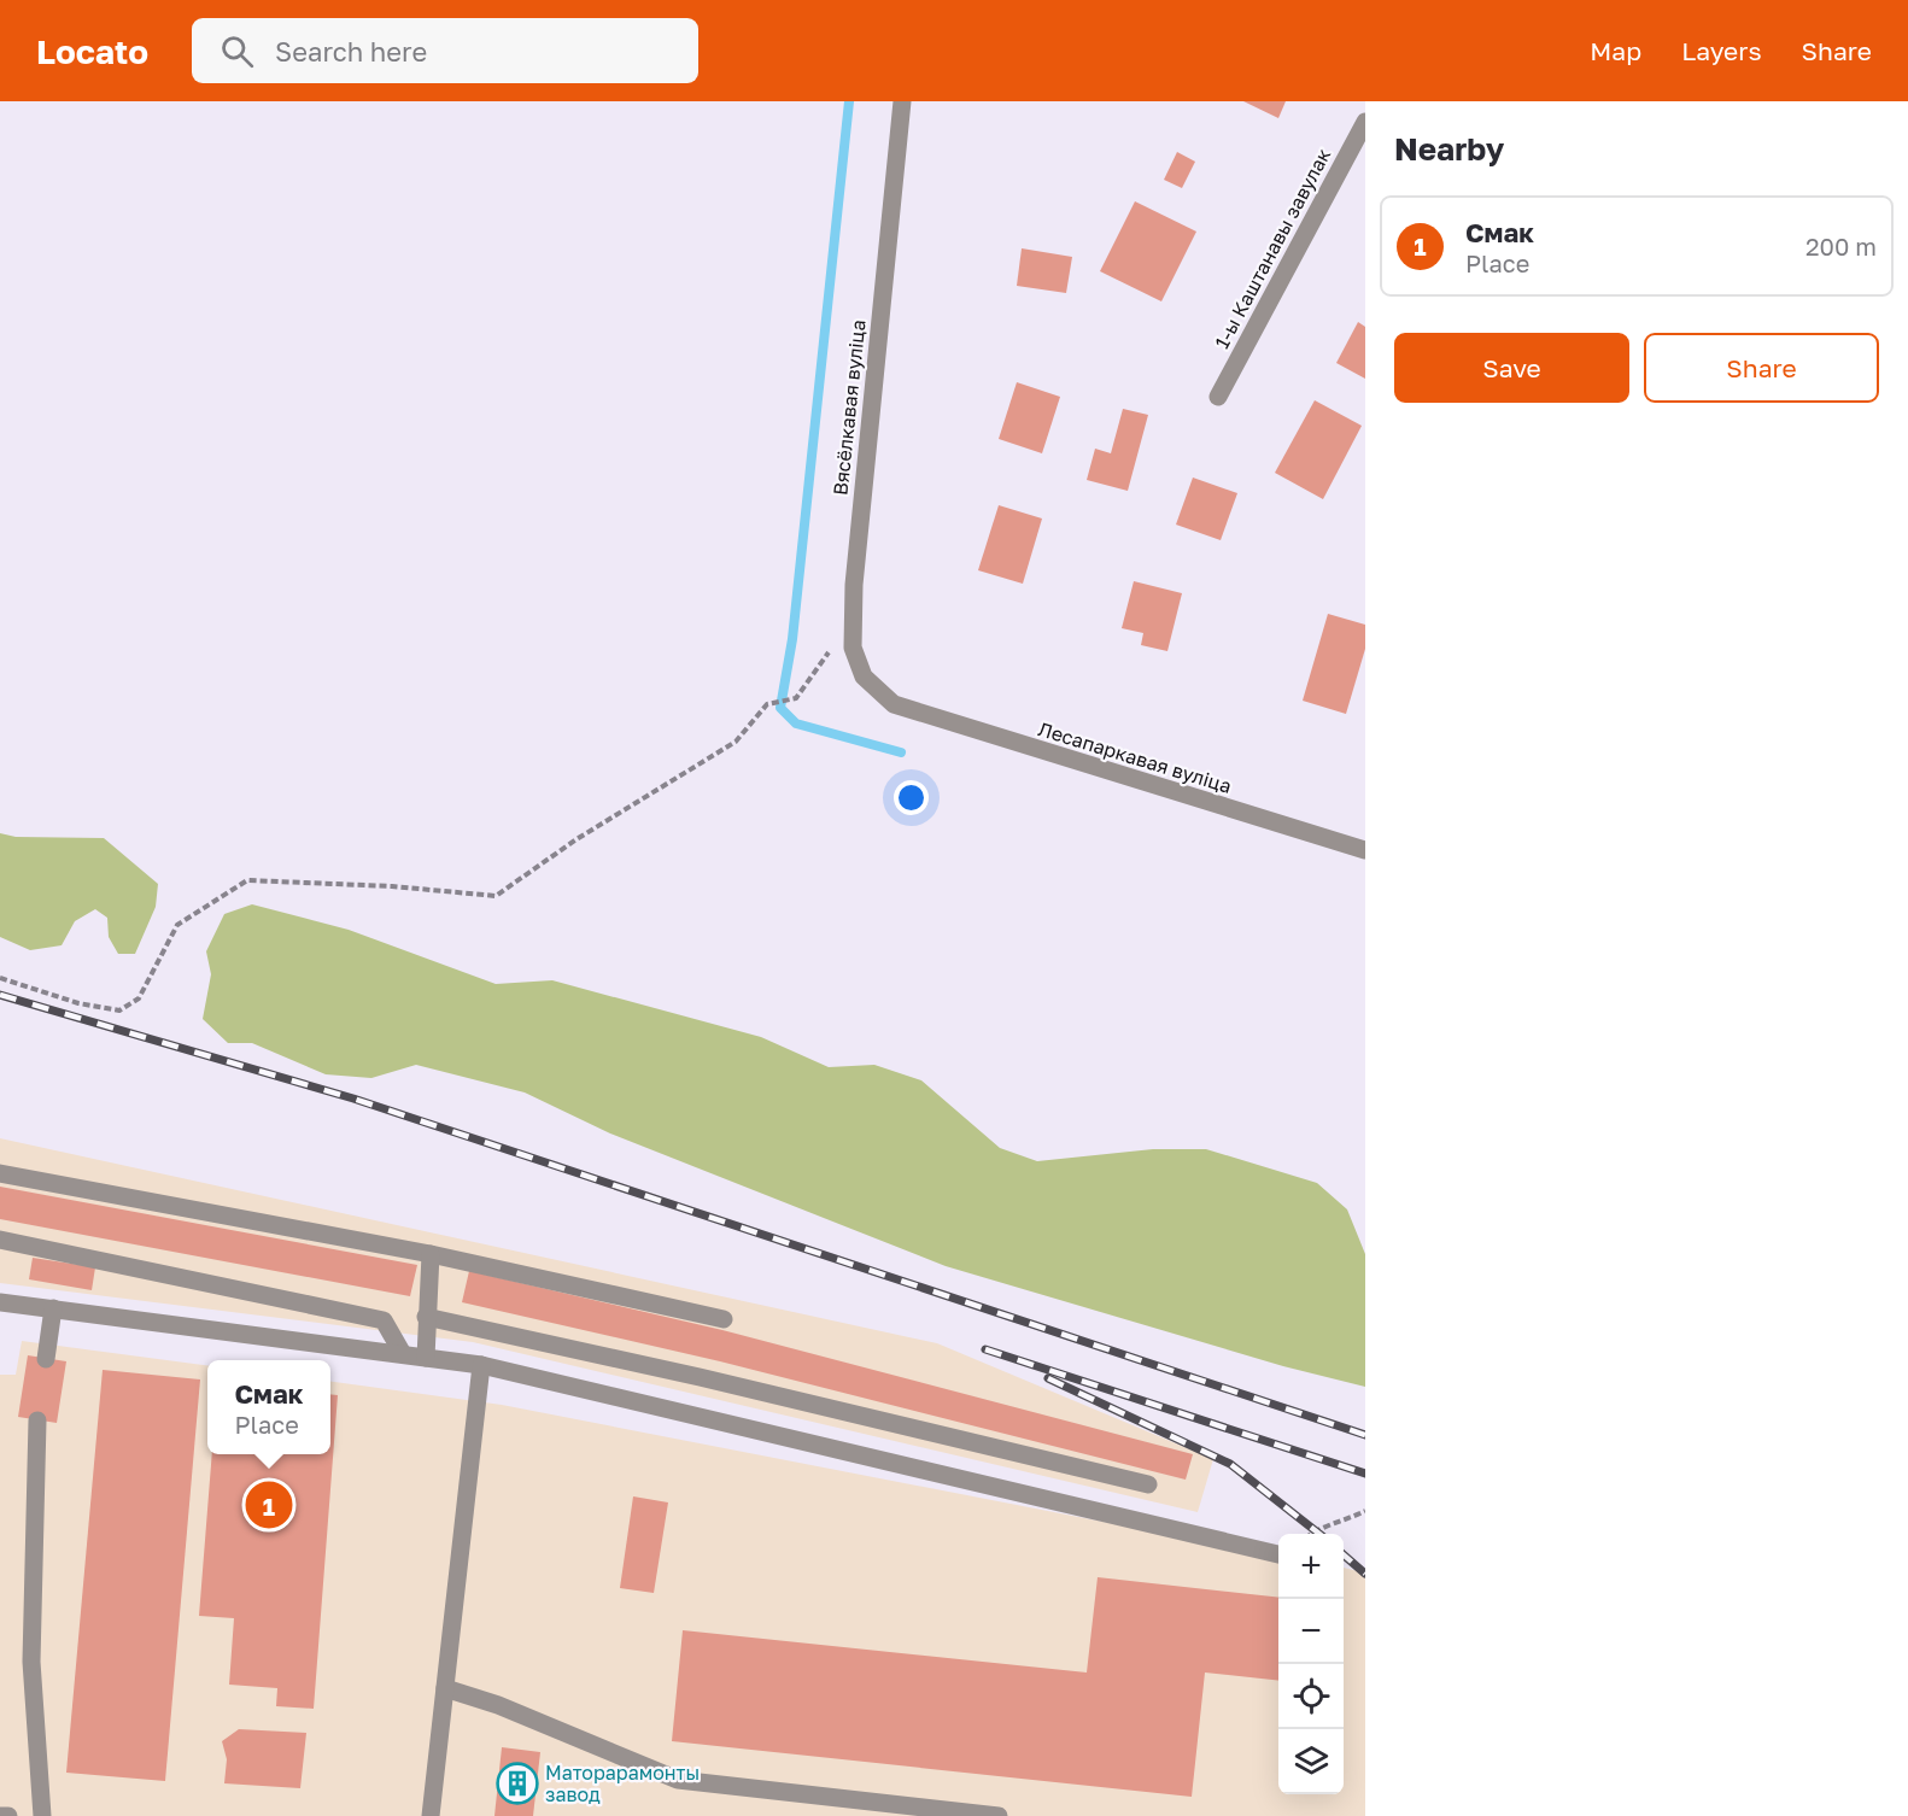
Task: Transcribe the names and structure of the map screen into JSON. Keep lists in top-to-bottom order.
{
  "streets": {
    "street": ["1-ы Каштанавы завулак", "Вясёлкавая вуліца", "Лесапаркавая вуліца"]
  },
  "crossings": [
    ["Вясёлкавая вуліца", "Лесапаркавая вуліца"]
  ],
  "places": {
    "building": ["Маторарамонты завод"]
  },
  "page": {
    "header": "Locato",
    "search": "Search here",
    "nav": ["Map", "Layers", "Share"],
    "heading": "Nearby",
    "list": [
      {
        "mark": "1",
        "name": "Смак",
        "note": "Place",
        "value": "200 m"
      }
    ],
    "buttons": ["Save", "Share"],
    "popup": ["Смак", "Place"],
    "pins": "1",
    "map_buttons": ["+", "−"]
  }
}
